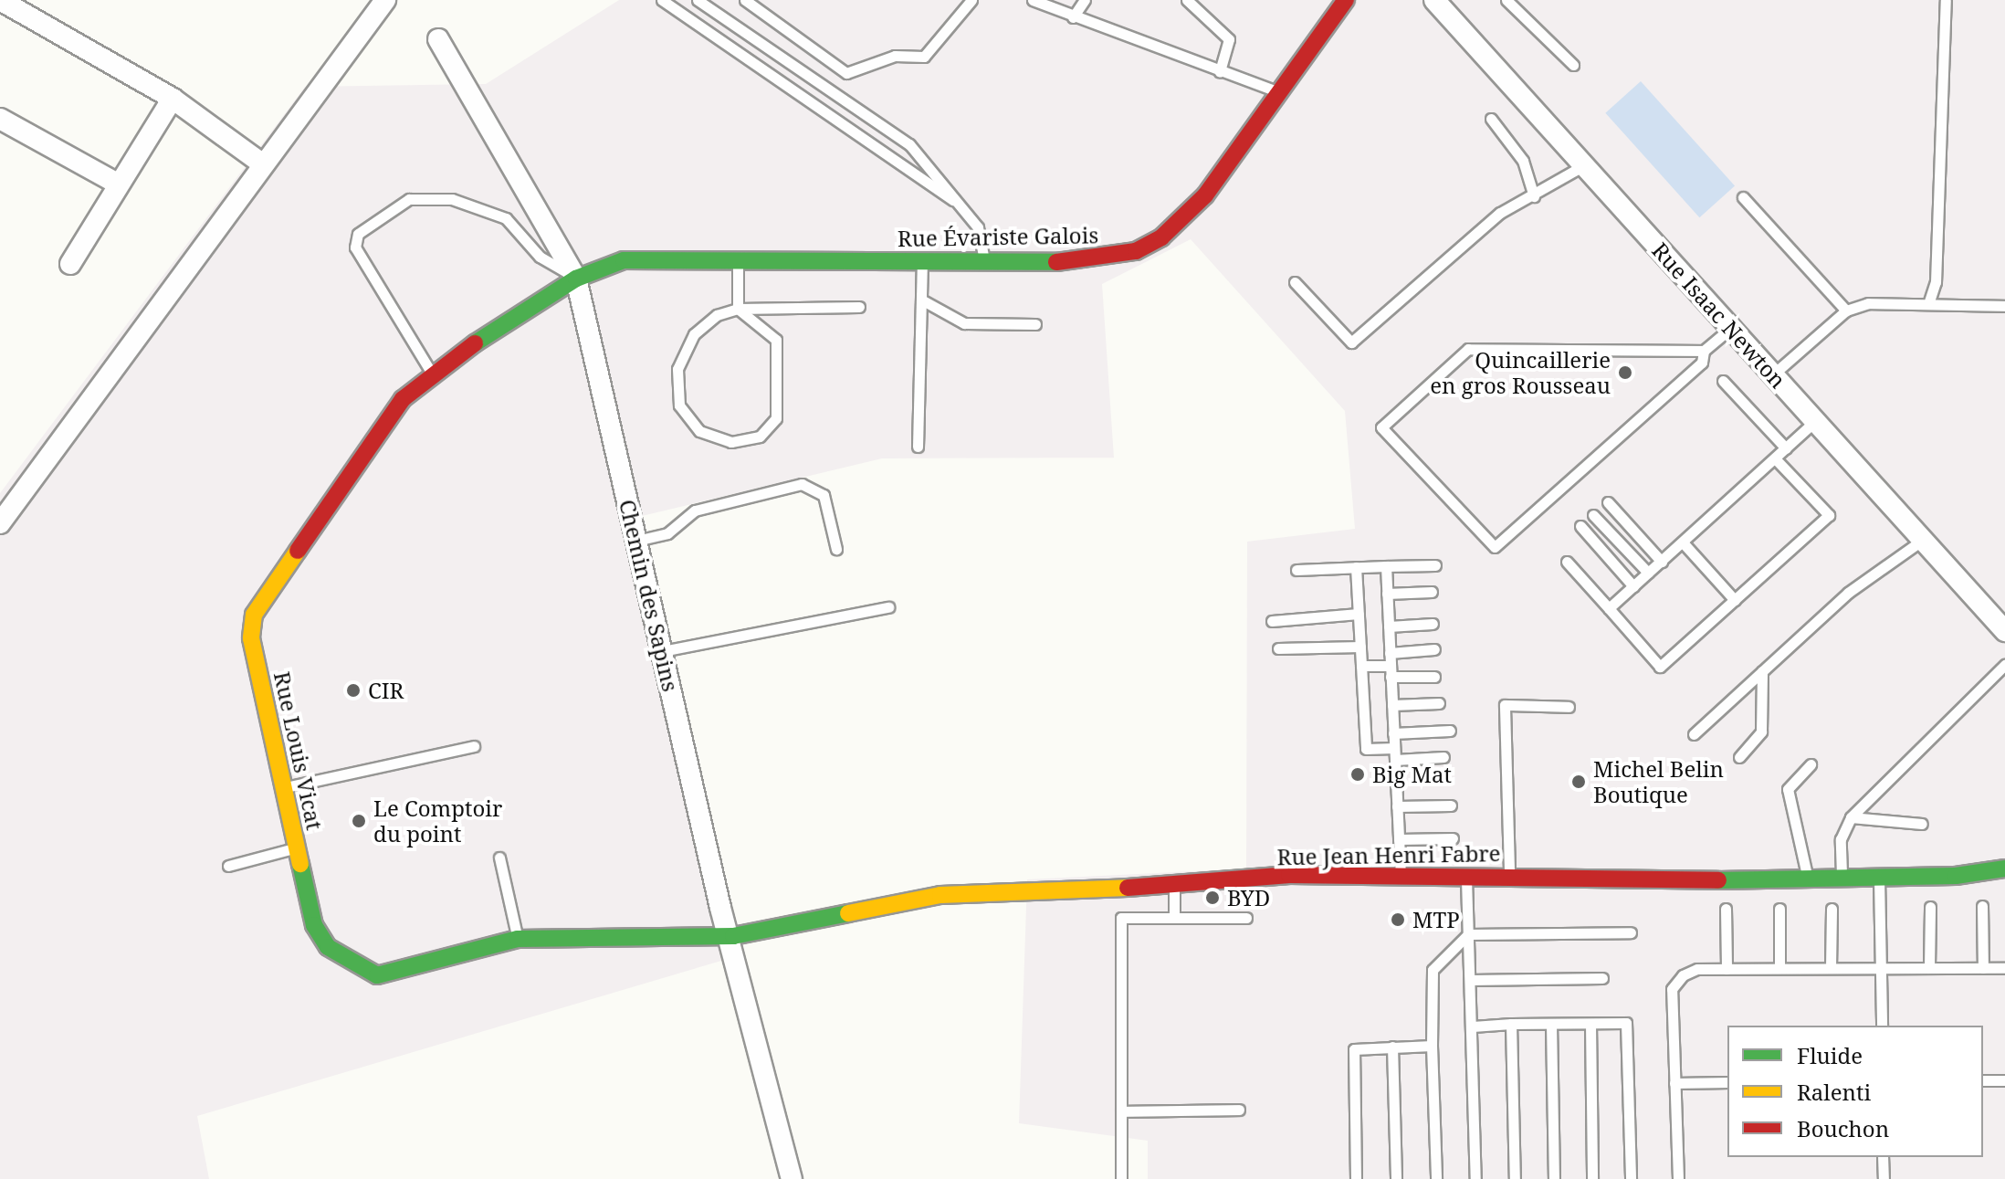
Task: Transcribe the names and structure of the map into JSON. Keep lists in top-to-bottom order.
{
  "streets": {
    "street": [
      "Rue Évariste Galois",
      "Rue Isaac Newton",
      "Chemin des Sapins",
      "Rue Louis Vicat",
      "Rue Jean Henri Fabre"
    ]
  },
  "crossings": [
    ["Rue Évariste Galois", "Chemin des Sapins"],
    ["Rue Évariste Galois", "Rue Louis Vicat"],
    ["Chemin des Sapins", "Rue Louis Vicat"],
    ["Chemin des Sapins", "Rue Jean Henri Fabre"],
    ["Rue Louis Vicat", "Rue Jean Henri Fabre"]
  ],
  "places": [
    "Quincaillerie en gros Rousseau",
    "CIR",
    "Big Mat",
    "Michel Belin Boutique",
    "Le Comptoir du point",
    "BYD",
    "MTP"
  ],
  "legend": ["Fluide", "Ralenti", "Bouchon"]
}
